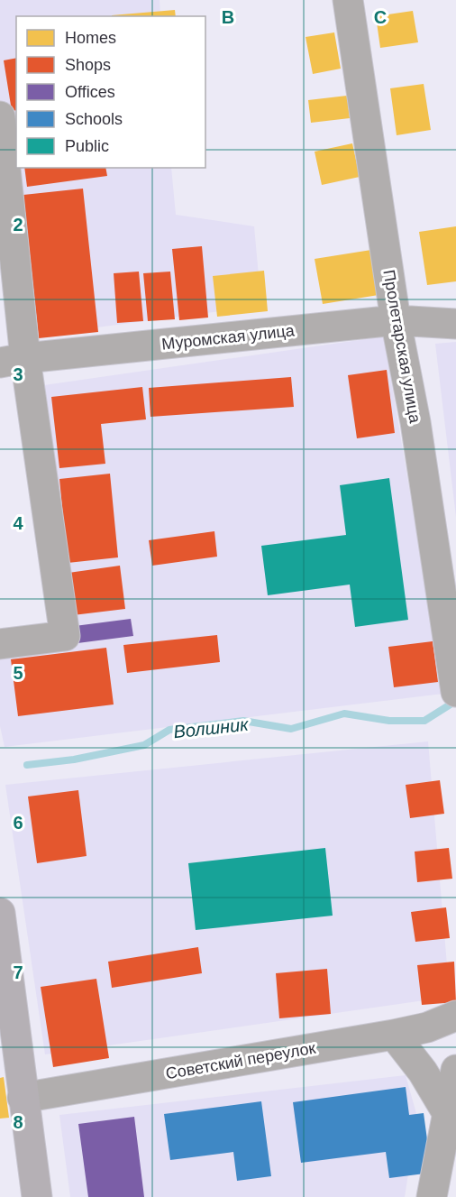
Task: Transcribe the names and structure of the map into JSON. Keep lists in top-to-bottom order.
{
  "streets": {
    "street": ["Муромская улица", "Пролетарская улица", "Советский переулок"]
  },
  "crossings": [
    ["Муромская улица", "Пролетарская улица"]
  ],
  "water": ["Волшник"],
  "legend": [
    "Homes",
    "Shops",
    "Offices",
    "Schools",
    "Public"
  ],
  "grid": {
    "columns": ["B", "C"],
    "rows": [
      "2",
      "3",
      "4",
      "5",
      "6",
      "7",
      "8"
    ]
  }
}
